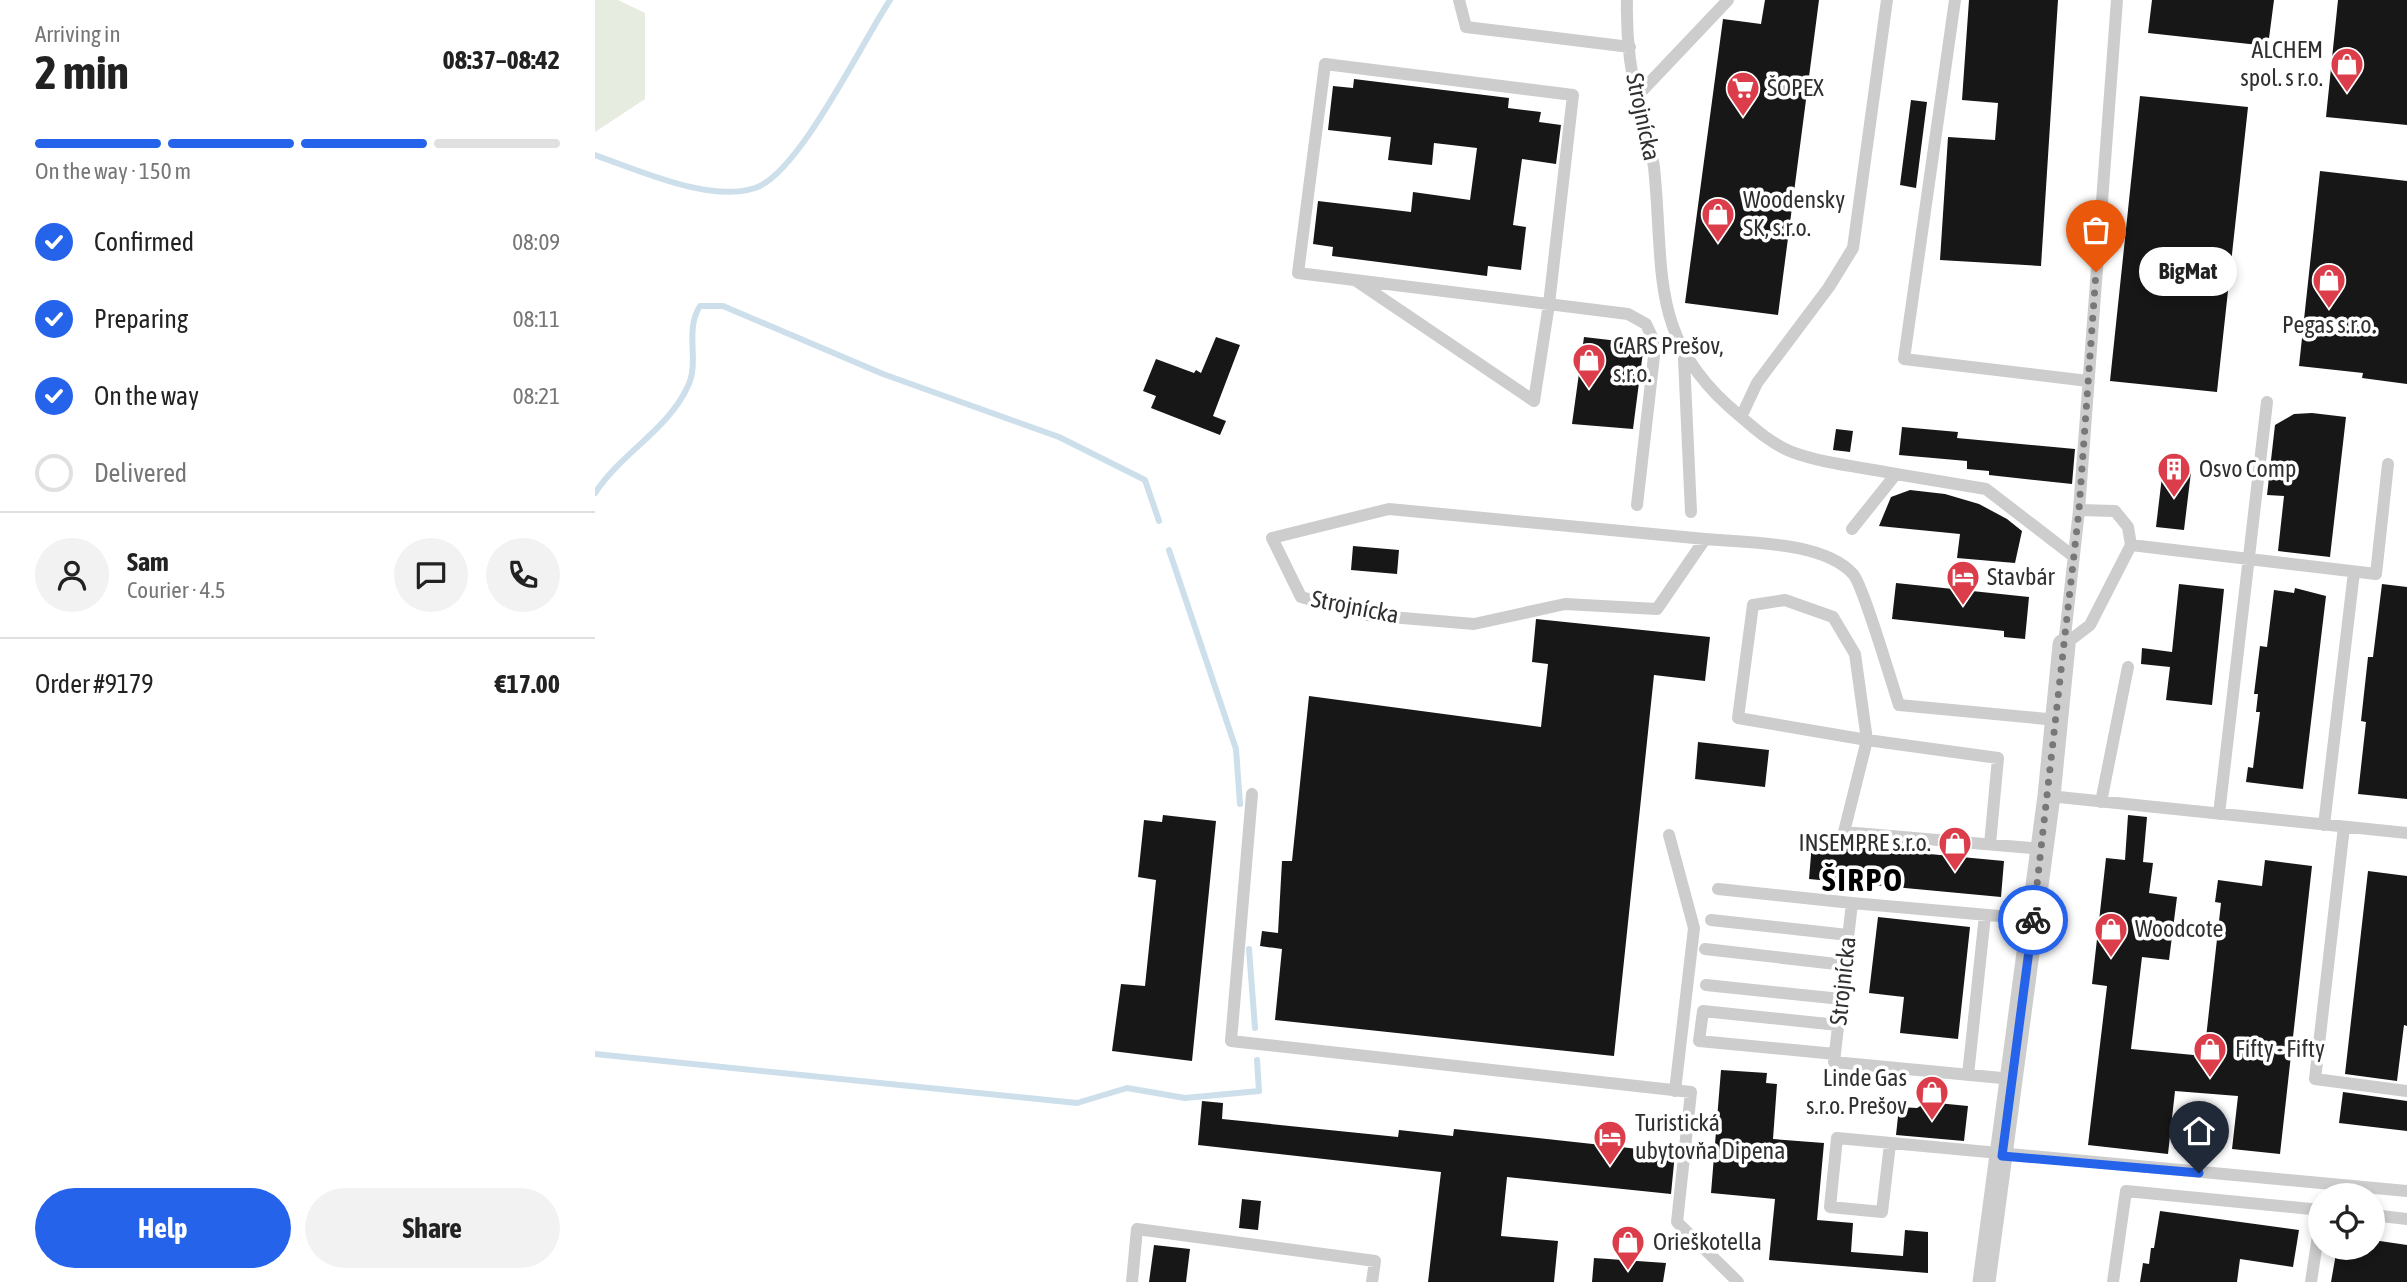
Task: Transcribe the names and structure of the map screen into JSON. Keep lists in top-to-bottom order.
{
  "streets": {
    "lane": ["Strojnícka"]
  },
  "districts": ["ŠIRPO"],
  "places": {
    "shop": [
      "ALCHEM spol. s r.o.",
      "Woodensky SK, s.r.o.",
      "Pegas s.r.o.",
      "CARS Prešov, s.r.o.",
      "INSEMPRE s.r.o.",
      "Woodcote",
      "Fifty - Fifty",
      "Linde Gas s.r.o. Prešov",
      "Orieškotella"
    ],
    "supermarket": ["ŠOPEX"],
    "other": ["BigMat"],
    "building": ["Osvo Comp"],
    "hotel": ["Stavbár", "Turistická ubytovňa Dipena"]
  },
  "page": {
    "heading": ["2 min", "Arriving in", "08:37–08:42"],
    "panel": [
      "Sam",
      "Courier · 4.5",
      "Order #9179",
      "€17.00"
    ],
    "bar": "On the way · 150 m",
    "list": [
      ["Confirmed", "08:09"],
      ["Preparing", "08:11"],
      ["On the way", "08:21"],
      "Delivered"
    ],
    "bubble": "BigMat",
    "buttons": ["Help", "Share"]
  }
}
